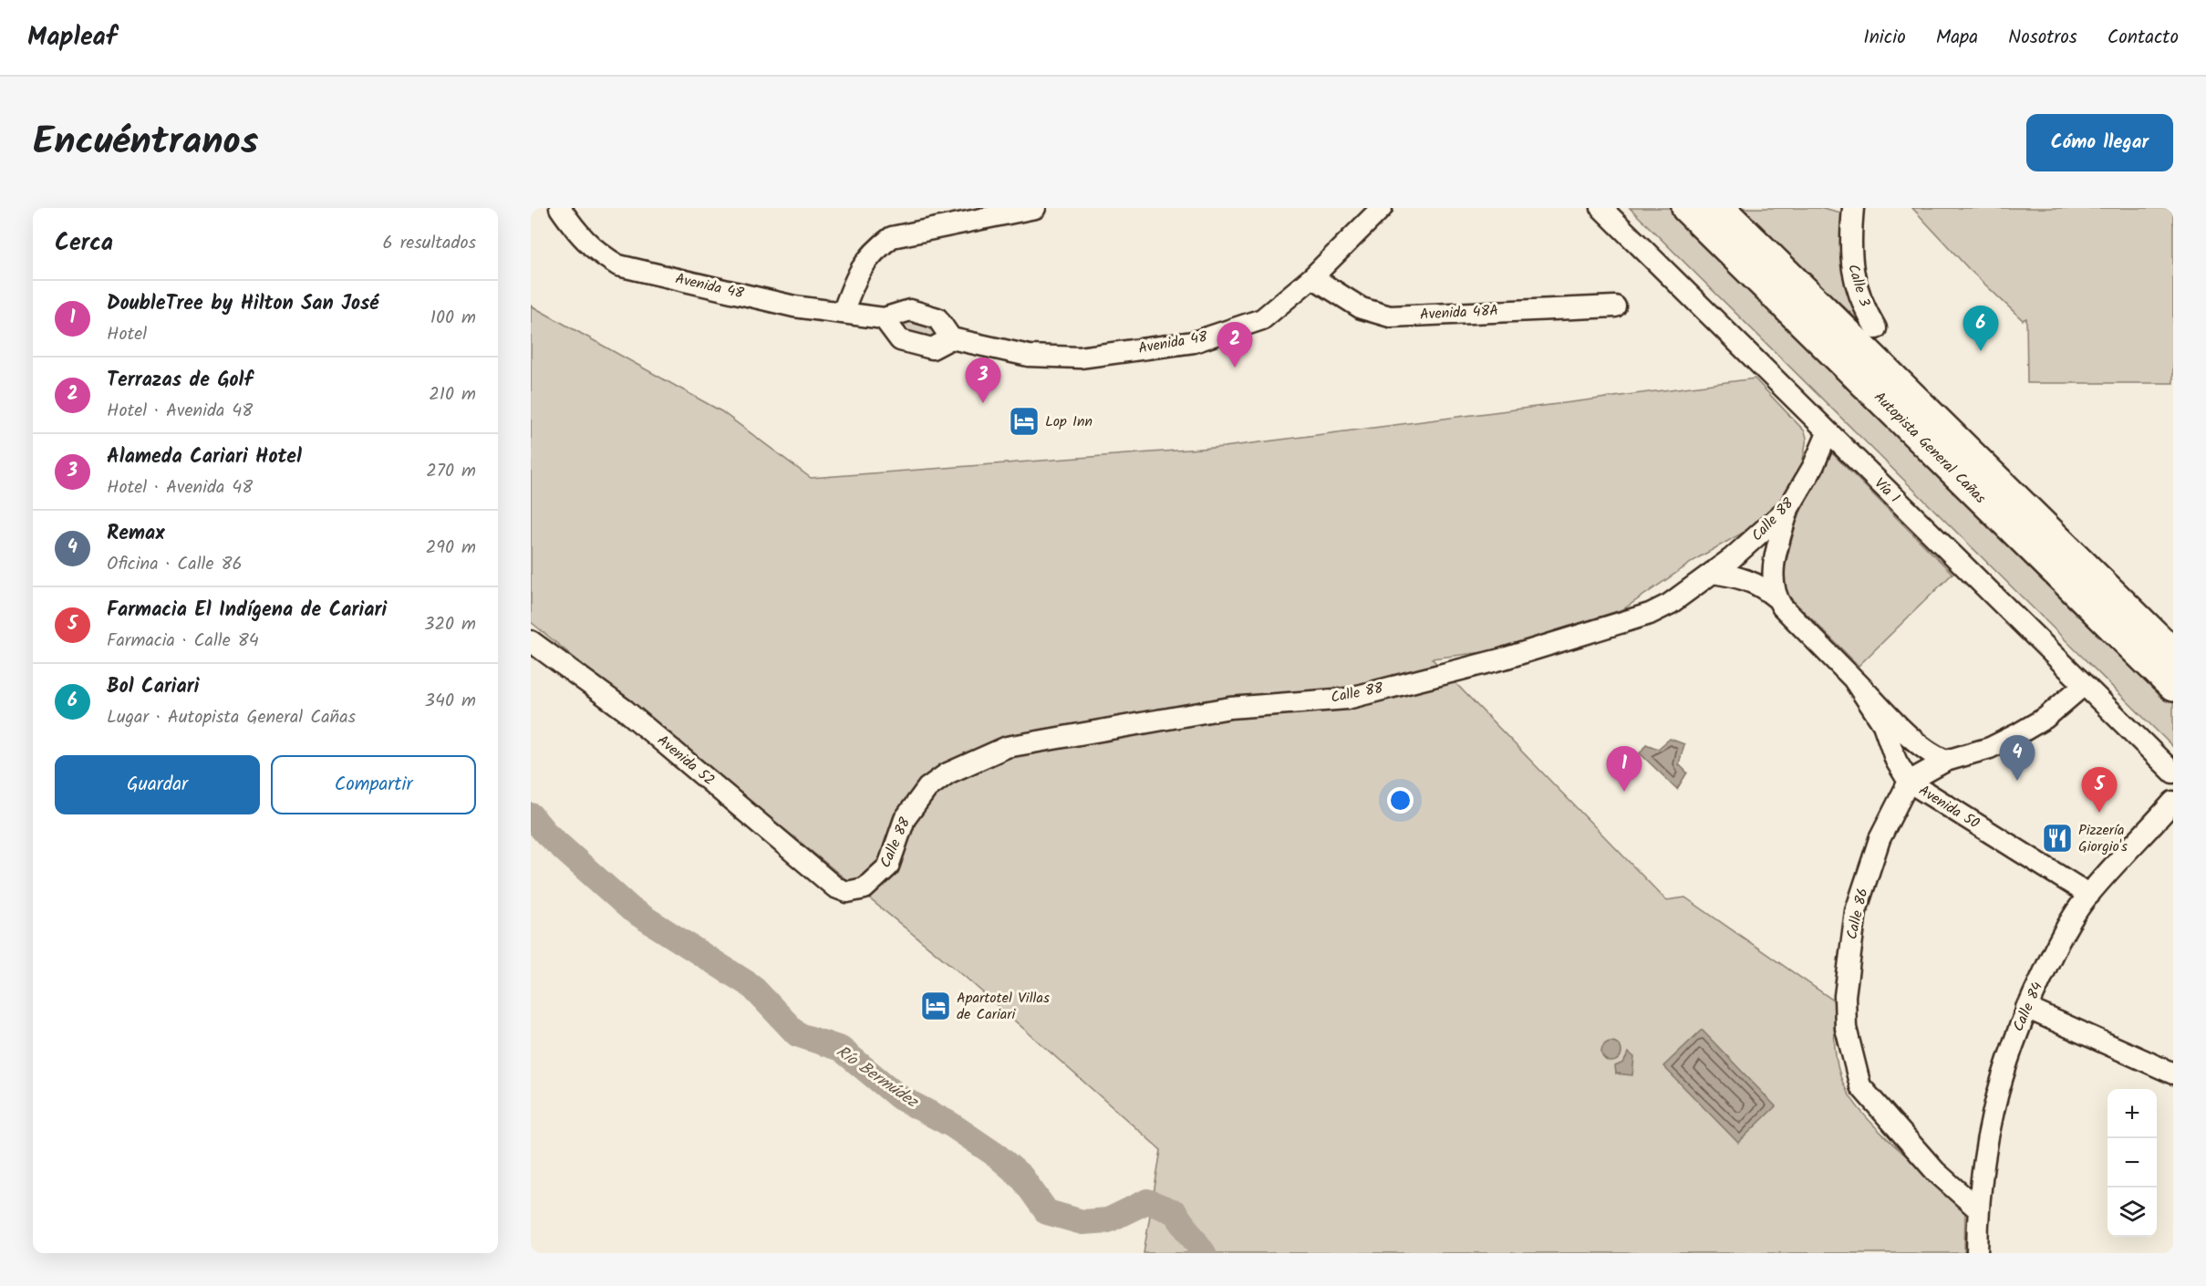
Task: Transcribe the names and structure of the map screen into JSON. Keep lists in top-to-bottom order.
{
  "streets": {
    "highway": ["Autopista General Cañas"],
    "street": [
      "Calle 3",
      "Avenida 48",
      "Avenida 48A",
      "Vía 1",
      "Calle 88",
      "Avenida 52",
      "Avenida 50",
      "Calle 86",
      "Calle 84"
    ]
  },
  "crossings": [
    ["Avenida 48", "Avenida 48A"],
    ["Vía 1", "Calle 88"],
    ["Calle 88", "Avenida 52"],
    ["Calle 88", "Avenida 50"],
    ["Avenida 50", "Calle 86"],
    ["Avenida 50", "Calle 84"],
    ["Calle 86", "Calle 84"]
  ],
  "water": ["Río Bermúdez"],
  "places": {
    "hotel": ["Lop Inn", "Apartotel Villas de Cariari"],
    "restaurant": ["Pizzería Giorgio's"]
  },
  "page": {
    "header": "Mapleaf",
    "nav": [
      "Inicio",
      "Mapa",
      "Nosotros",
      "Contacto"
    ],
    "title": "Encuéntranos",
    "buttons": [
      "Cómo llegar",
      ["Guardar", "Compartir"]
    ],
    "heading": ["Cerca", "6 resultados"],
    "list": [
      {
        "mark": "1",
        "name": "DoubleTree by Hilton San José",
        "note": "Hotel",
        "value": "100 m"
      },
      {
        "mark": "2",
        "name": "Terrazas de Golf",
        "note": "Hotel · Avenida 48",
        "value": "210 m"
      },
      {
        "mark": "3",
        "name": "Alameda Cariari Hotel",
        "note": "Hotel · Avenida 48",
        "value": "270 m"
      },
      {
        "mark": "4",
        "name": "Remax",
        "note": "Oficina · Calle 86",
        "value": "290 m"
      },
      {
        "mark": "5",
        "name": "Farmacia El Indígena de Cariari",
        "note": "Farmacia · Calle 84",
        "value": "320 m"
      },
      {
        "mark": "6",
        "name": "Bol Cariari",
        "note": "Lugar · Autopista General Cañas",
        "value": "340 m"
      }
    ],
    "pins": [
      "6",
      "2",
      "3",
      "4",
      "1",
      "5"
    ],
    "map_buttons": ["+", "−"]
  }
}
